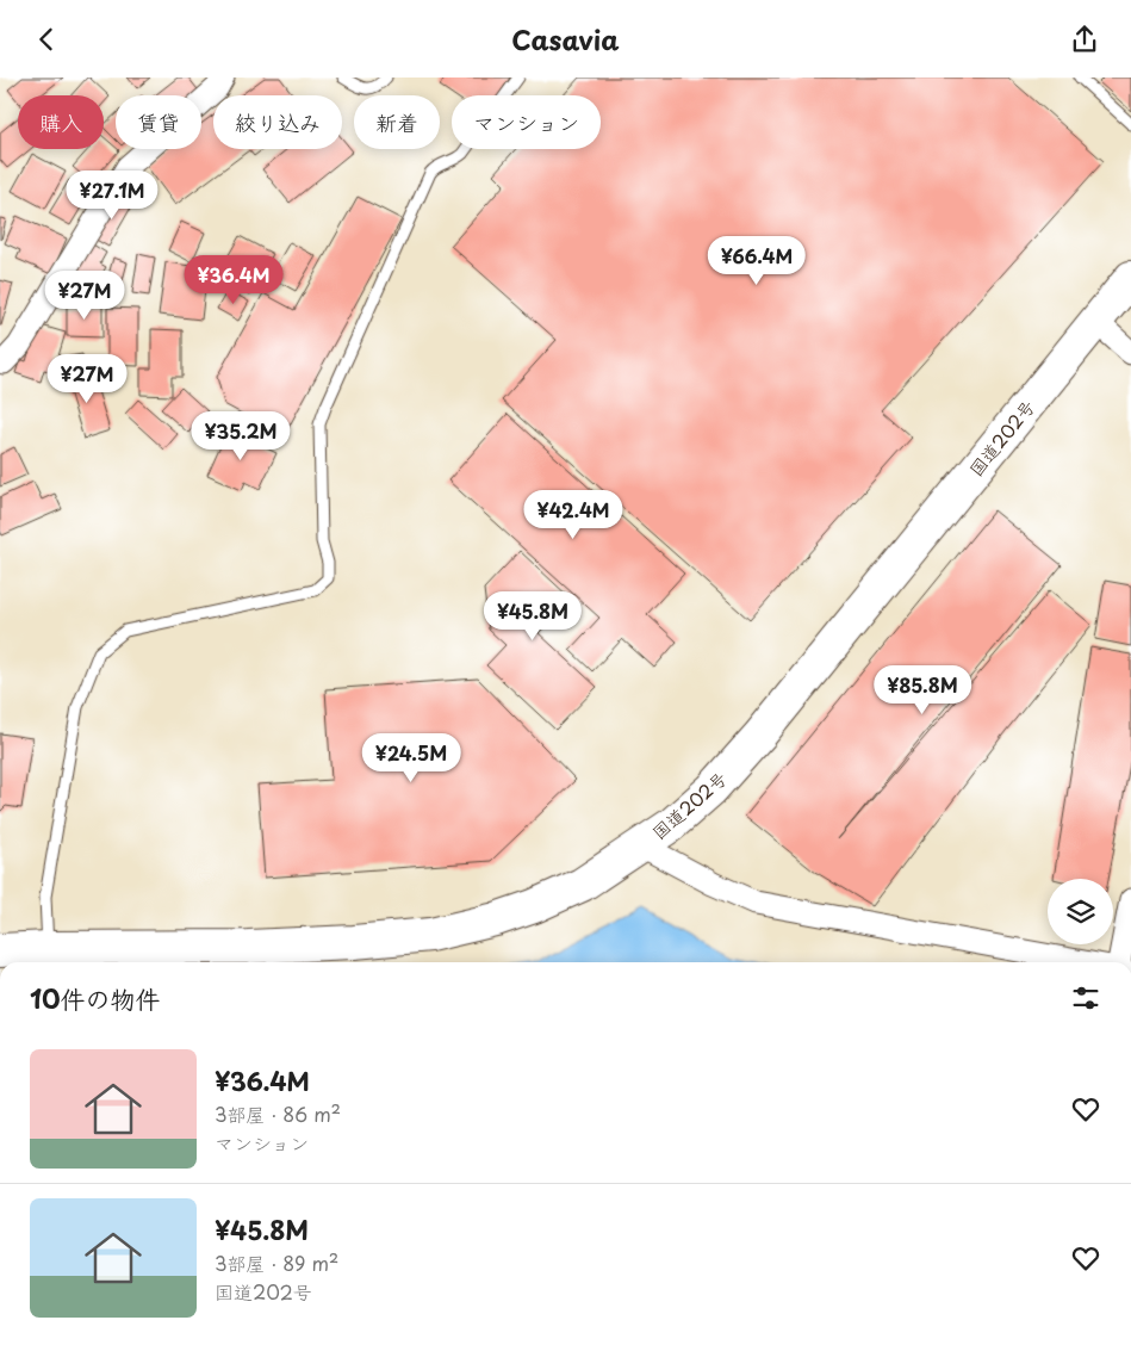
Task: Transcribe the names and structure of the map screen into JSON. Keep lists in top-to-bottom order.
{
  "streets": {
    "highway": ["国道202号"]
  },
  "page": {
    "header": "Casavia",
    "chip": [
      "購入",
      "賃貸",
      "絞り込み",
      "新着",
      "マンション"
    ],
    "price": [
      "¥27.1M",
      "¥66.4M",
      "¥36.4M",
      "¥27M",
      "¥27M",
      "¥35.2M",
      "¥42.4M",
      "¥45.8M",
      "¥85.8M",
      "¥24.5M"
    ],
    "heading": "10件の物件",
    "list": [
      {
        "name": "¥36.4M",
        "note": "3部屋 · 86 m² · マンション"
      },
      {
        "name": "¥45.8M",
        "note": "3部屋 · 89 m² · 国道202号"
      }
    ]
  }
}
